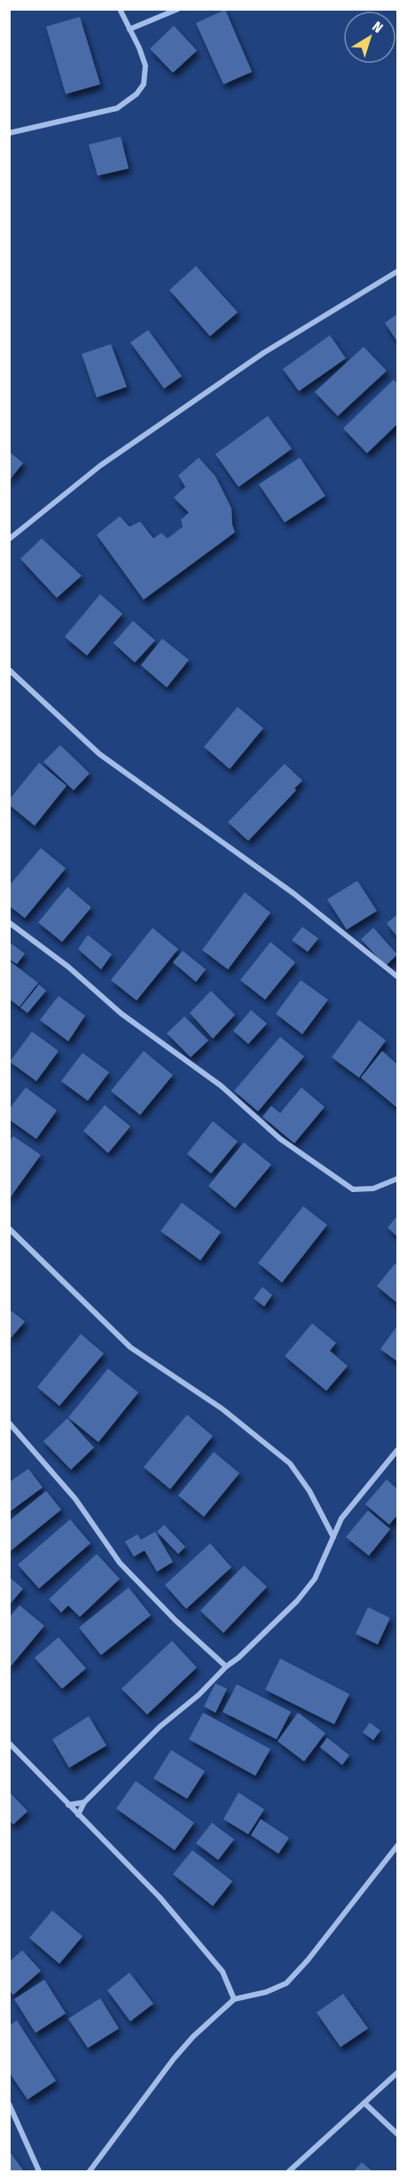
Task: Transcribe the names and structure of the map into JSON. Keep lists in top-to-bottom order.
{
  "north": "top right"
}
